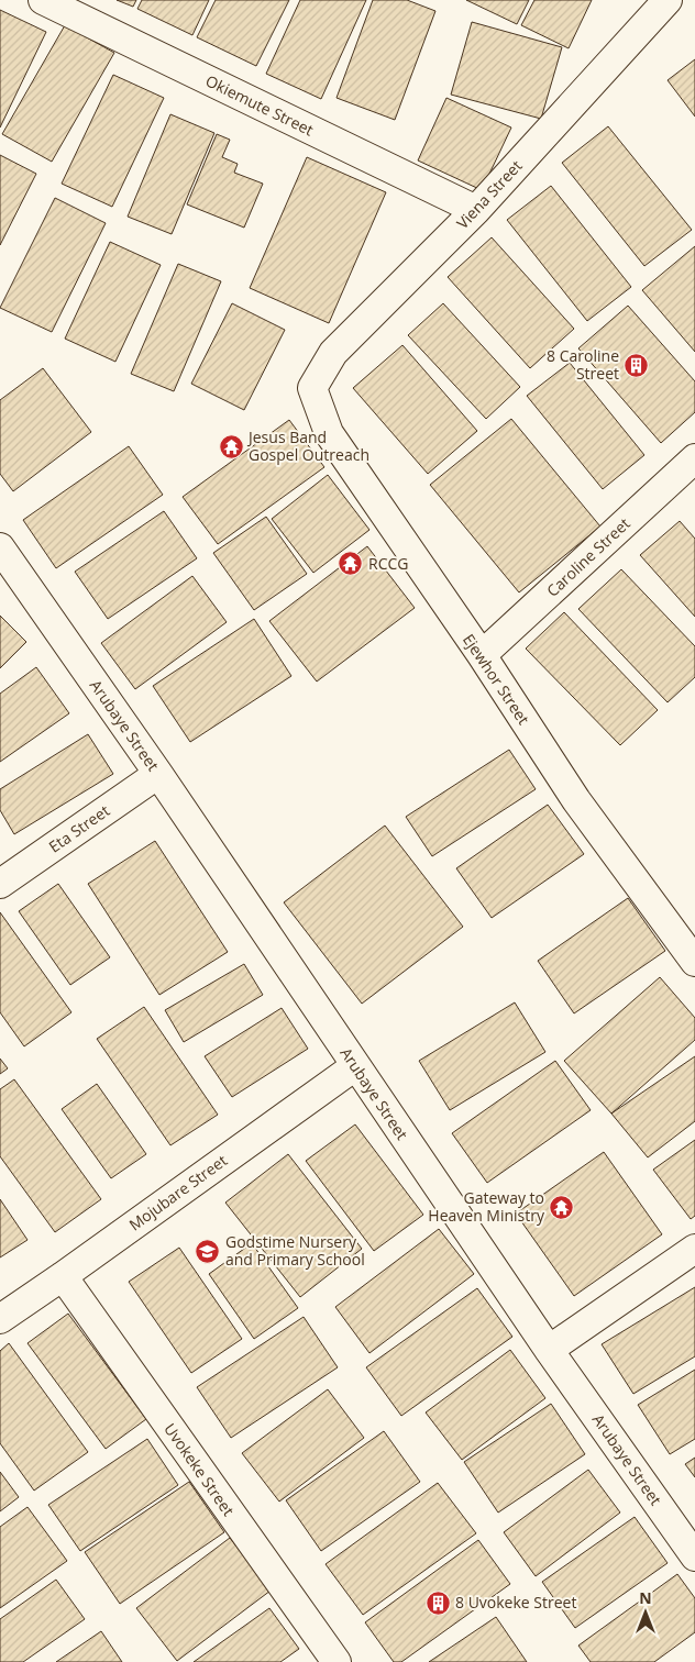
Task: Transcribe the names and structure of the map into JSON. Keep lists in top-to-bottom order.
{
  "streets": {
    "street": [
      "Okiemute Street",
      "Viena Street",
      "Caroline Street",
      "Ejewhor Street",
      "Arubaye Street",
      "Eta Street",
      "Mojubare Street",
      "Uvokeke Street"
    ]
  },
  "crossings": [
    ["Okiemute Street", "Viena Street"],
    ["Viena Street", "Ejewhor Street"],
    ["Caroline Street", "Ejewhor Street"],
    ["Arubaye Street", "Eta Street"],
    ["Arubaye Street", "Mojubare Street"],
    ["Mojubare Street", "Uvokeke Street"]
  ],
  "places": {
    "building": ["8 Caroline Street", "8 Uvokeke Street"],
    "temple": ["Jesus Band Gospel Outreach", "RCCG", "Gateway to Heaven Ministry"],
    "school or university": ["Godstime Nursery and Primary School"]
  },
  "north": "top"
}
